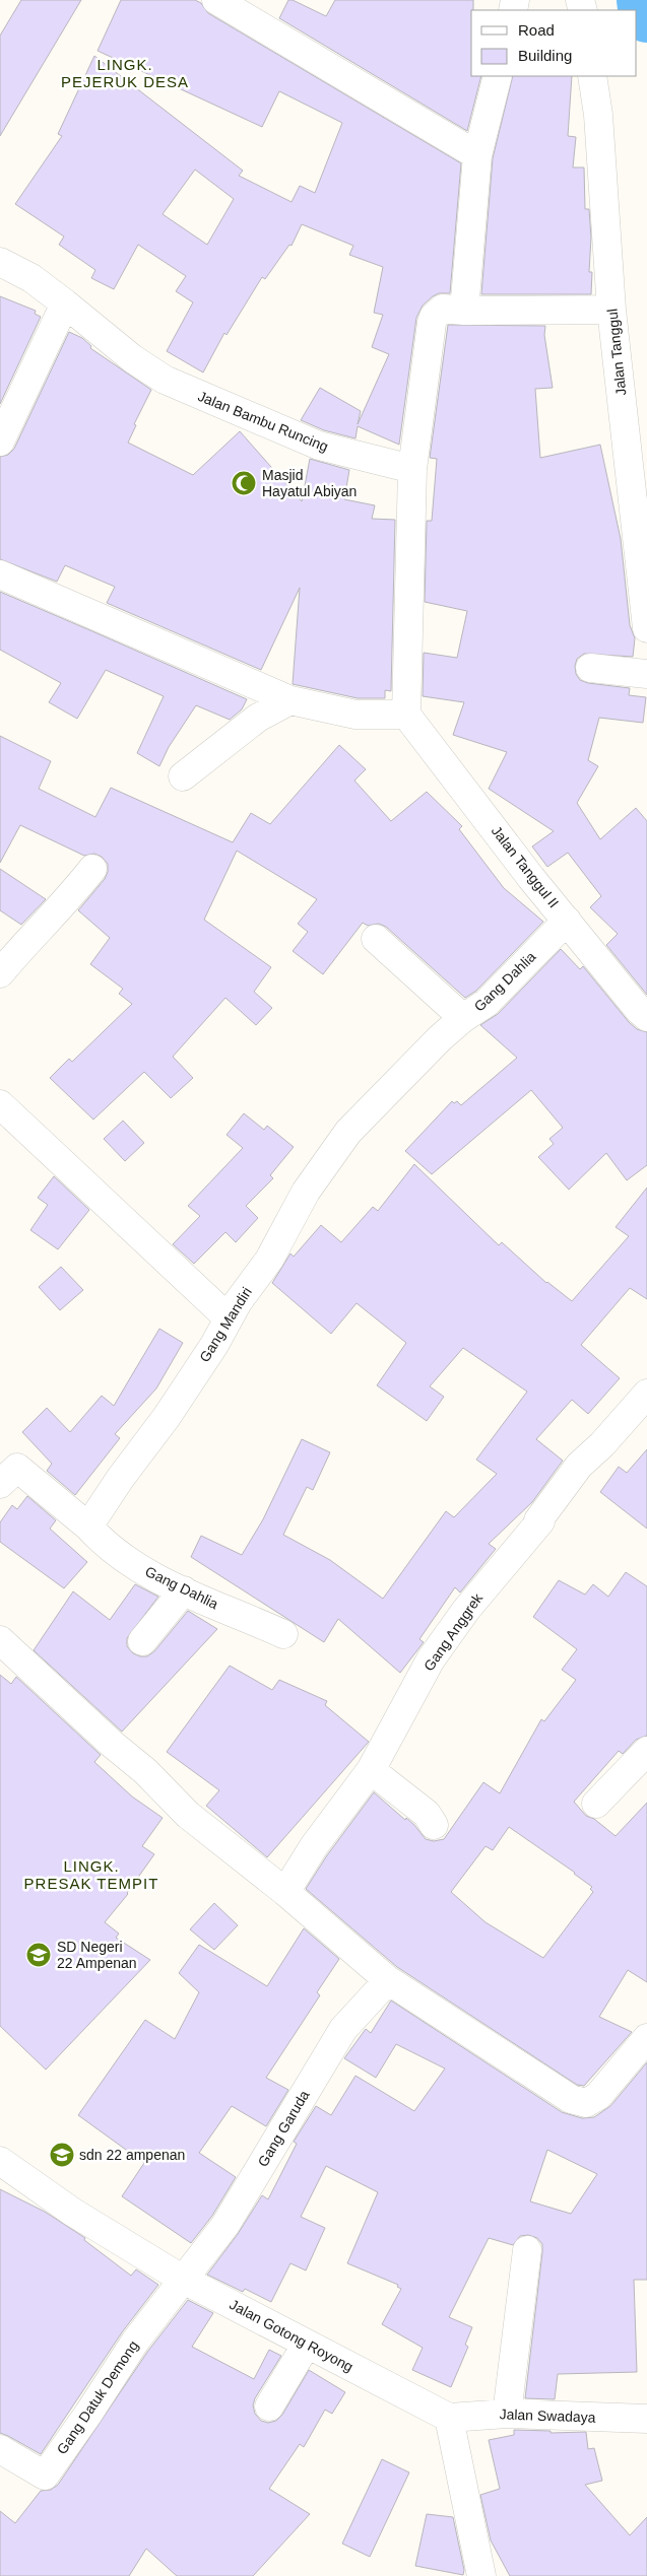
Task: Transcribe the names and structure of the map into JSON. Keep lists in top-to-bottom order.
{
  "streets": {
    "street": [
      "Jalan Tanggul",
      "Jalan Bambu Runcing",
      "Jalan Tanggul II",
      "Gang Dahlia",
      "Gang Mandiri",
      "Gang Anggrek",
      "Gang Garuda",
      "Jalan Gotong Royong",
      "Gang Datuk Demong",
      "Jalan Swadaya"
    ]
  },
  "crossings": [
    ["Jalan Tanggul II", "Gang Dahlia"],
    ["Gang Dahlia", "Gang Mandiri"],
    ["Gang Garuda", "Jalan Gotong Royong"],
    ["Gang Garuda", "Gang Datuk Demong"],
    ["Jalan Gotong Royong", "Gang Datuk Demong"],
    ["Jalan Gotong Royong", "Jalan Swadaya"]
  ],
  "districts": ["LINGK. PEJERUK DESA", "LINGK. PRESAK TEMPIT"],
  "places": {
    "mosque": ["Masjid Hayatul Abiyan"],
    "school or university": ["SD Negeri 22 Ampenan", "sdn 22 ampenan"]
  },
  "legend": ["Road", "Building"]
}
